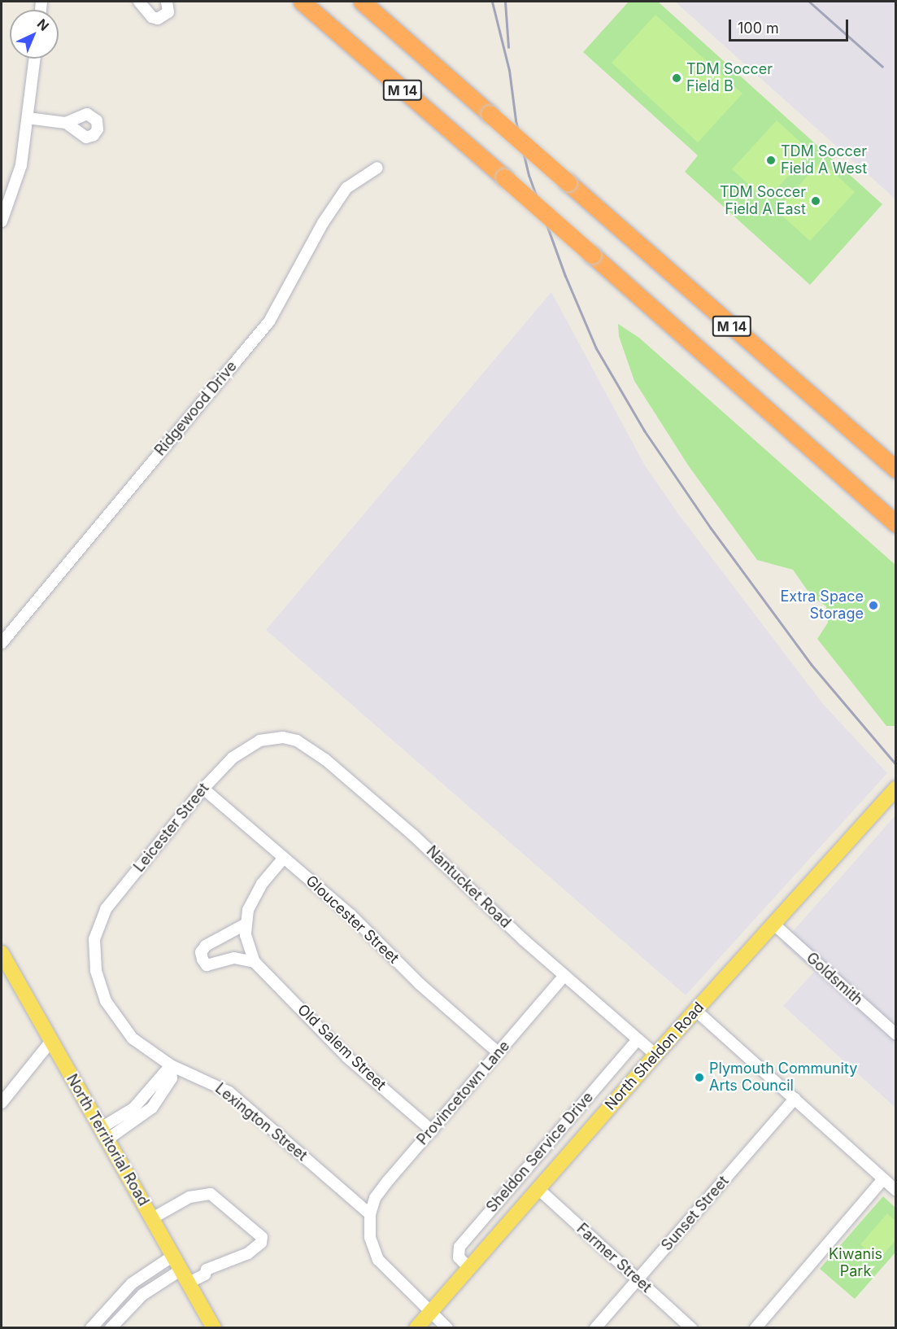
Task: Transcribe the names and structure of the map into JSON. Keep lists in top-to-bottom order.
{
  "streets": {
    "highway": ["M 14"],
    "main road": ["North Sheldon Road", "North Territorial Road"],
    "street": [
      "Ridgewood Drive",
      "Leicester Street",
      "Nantucket Road",
      "Gloucester Street",
      "Goldsmith",
      "Old Salem Street",
      "Provincetown Lane",
      "Lexington Street",
      "Sheldon Service Drive",
      "Sunset Street",
      "Farmer Street"
    ]
  },
  "crossings": [
    ["Leicester Street", "Nantucket Road"],
    ["Leicester Street", "Gloucester Street"],
    ["Leicester Street", "Lexington Street"],
    ["Nantucket Road", "North Sheldon Road"],
    ["Nantucket Road", "Provincetown Lane"],
    ["Nantucket Road", "Sheldon Service Drive"],
    ["Gloucester Street", "Provincetown Lane"],
    ["Goldsmith", "North Sheldon Road"],
    ["Old Salem Street", "Provincetown Lane"],
    ["North Sheldon Road", "Sheldon Service Drive"],
    ["North Sheldon Road", "Farmer Street"],
    ["Provincetown Lane", "Lexington Street"],
    ["Sunset Street", "Farmer Street"]
  ],
  "parks": ["Kiwanis Park"],
  "places": [
    "TDM Soccer Field B",
    "TDM Soccer Field A West",
    "TDM Soccer Field A East",
    "Extra Space Storage",
    "Plymouth Community Arts Council"
  ],
  "scale_bar": "100 m",
  "north": "top right"
}
